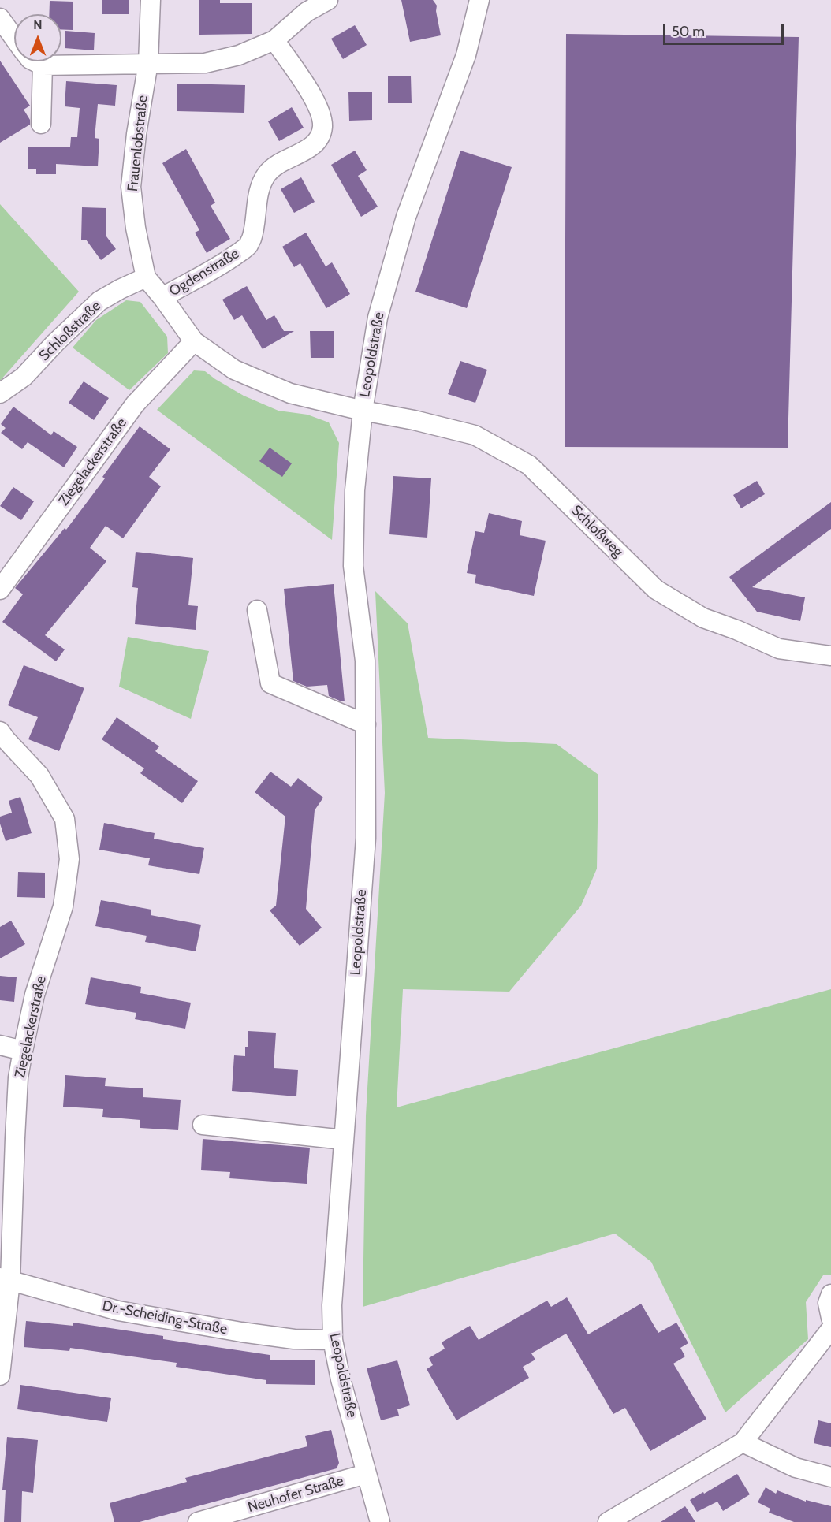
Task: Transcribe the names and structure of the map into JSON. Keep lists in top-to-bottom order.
{
  "streets": {
    "street": [
      "Frauenlobstraße",
      "Ogdenstraße",
      "Schloßstraße",
      "Leopoldstraße",
      "Ziegelackerstraße",
      "Schloßweg",
      "Dr.-Scheiding-Straße",
      "Neuhofer Straße"
    ]
  },
  "crossings": [
    ["Frauenlobstraße", "Ogdenstraße"],
    ["Frauenlobstraße", "Schloßstraße"],
    ["Frauenlobstraße", "Leopoldstraße"],
    ["Frauenlobstraße", "Ziegelackerstraße"],
    ["Frauenlobstraße", "Schloßweg"],
    ["Leopoldstraße", "Schloßweg"],
    ["Leopoldstraße", "Dr.-Scheiding-Straße"],
    ["Leopoldstraße", "Neuhofer Straße"],
    ["Ziegelackerstraße", "Dr.-Scheiding-Straße"]
  ],
  "scale_bar": "50 m",
  "north": "top"
}
